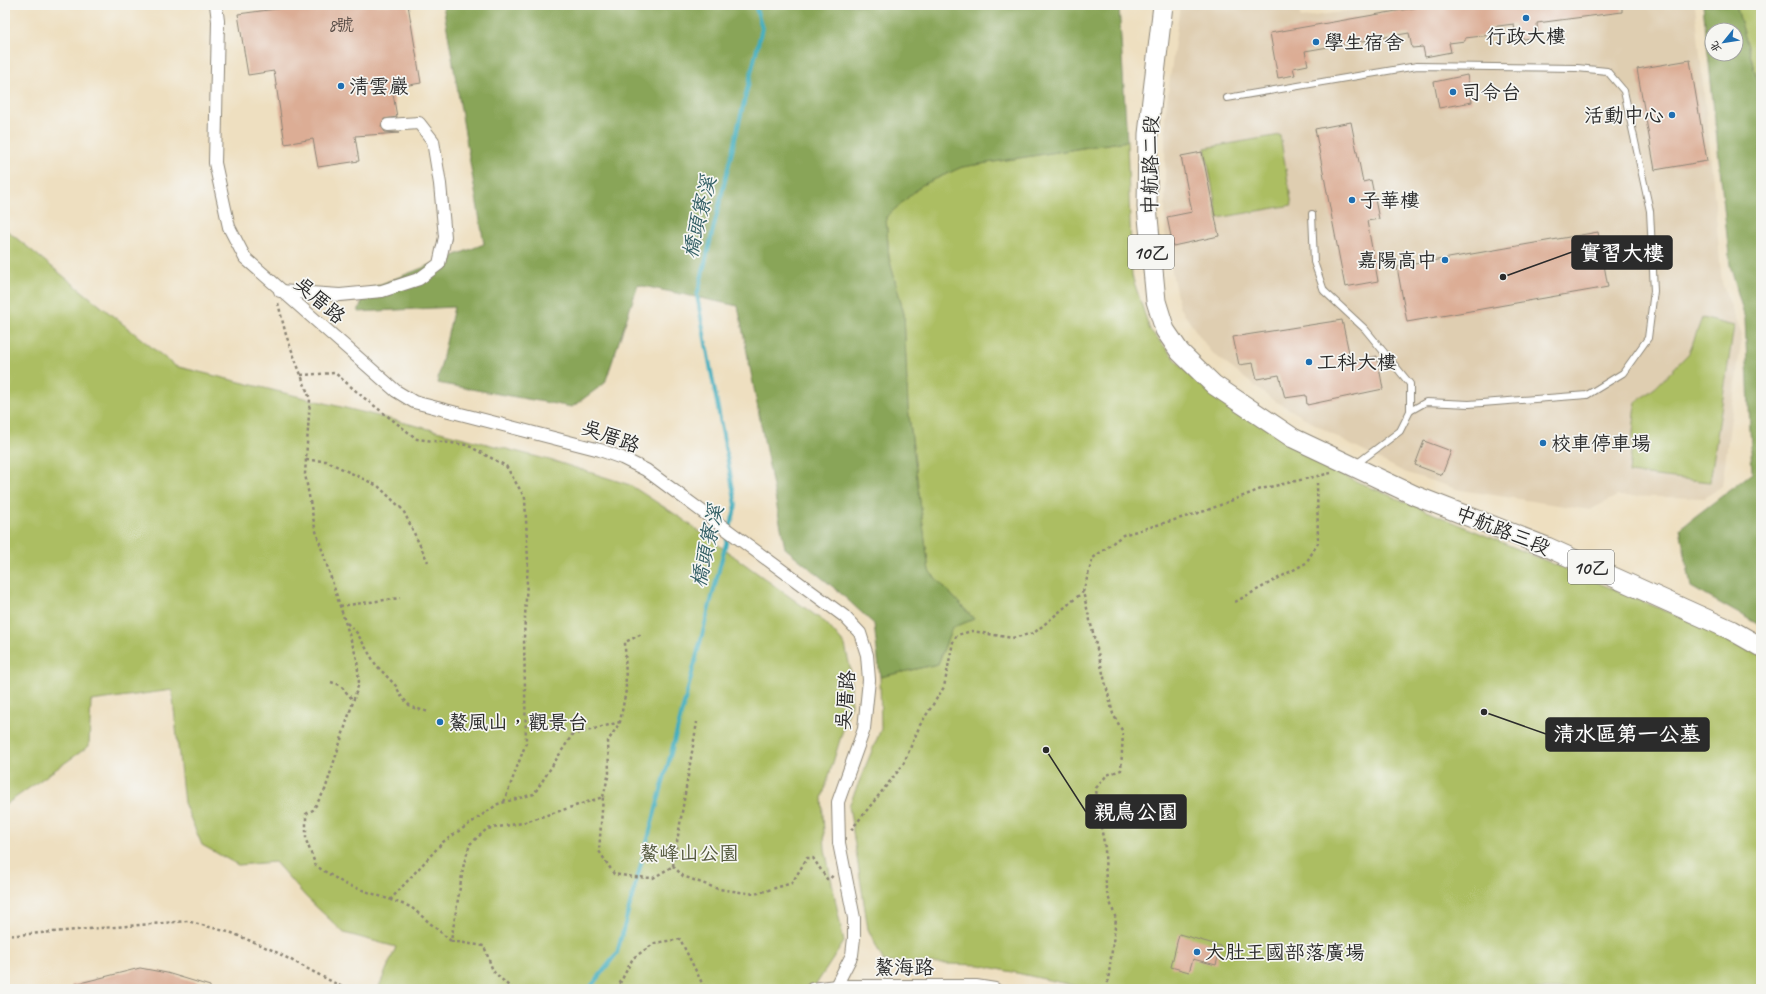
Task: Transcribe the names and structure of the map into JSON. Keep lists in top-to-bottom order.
{
  "streets": {
    "main road": ["中航路二段", "10乙", "中航路三段"],
    "street": ["吳厝路", "鰲海路"]
  },
  "crossings": [
    ["中航路二段", "中航路三段"],
    ["吳厝路", "鰲海路"]
  ],
  "water": ["橋頭寮溪"],
  "parks": ["鰲峰山公園"],
  "places": [
    "行政大樓",
    "學生宿舍",
    "清雲巖",
    "司令台",
    "活動中心",
    "子華樓",
    "嘉陽高中",
    "實習大樓",
    "工科大樓",
    "校車停車場",
    "清水區第一公墓",
    "鰲風山，觀景台",
    "親鳥公園",
    "大肚王國部落廣場"
  ],
  "house_numbers": ["8號"],
  "north": "bottom left"
}
